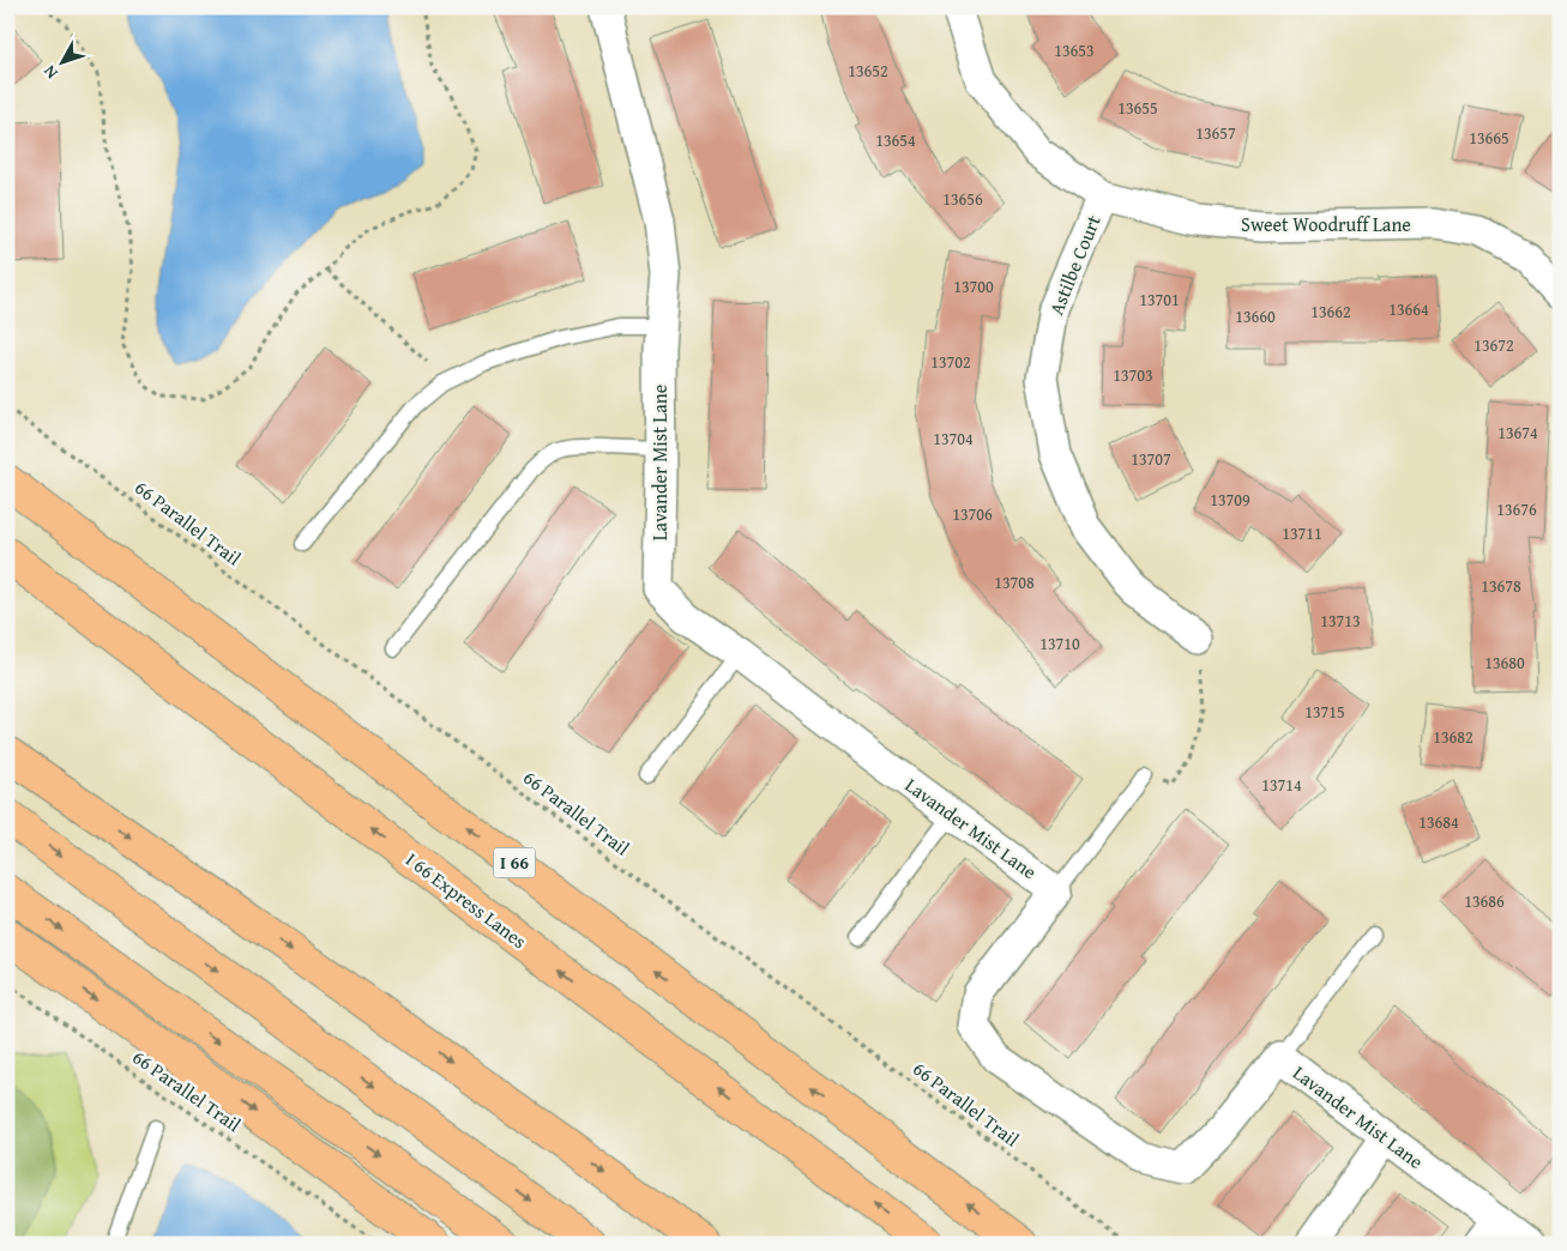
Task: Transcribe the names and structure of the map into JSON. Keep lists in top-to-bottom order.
{
  "streets": {
    "highway": ["I 66", "I 66 Express Lanes"],
    "street": ["Sweet Woodruff Lane", "Astilbe Court", "Lavander Mist Lane"],
    "path": ["66 Parallel Trail"]
  },
  "crossings": [
    ["Sweet Woodruff Lane", "Astilbe Court"]
  ],
  "house_numbers": [
    "13653",
    "13652",
    "13655",
    "13657",
    "13665",
    "13654",
    "13656",
    "13700",
    "13701",
    "13664",
    "13662",
    "13660",
    "13672",
    "13702",
    "13703",
    "13674",
    "13704",
    "13707",
    "13709",
    "13676",
    "13706",
    "13711",
    "13708",
    "13678",
    "13713",
    "13710",
    "13680",
    "13715",
    "13682",
    "13714",
    "13684",
    "13686"
  ],
  "north": "bottom left"
}
